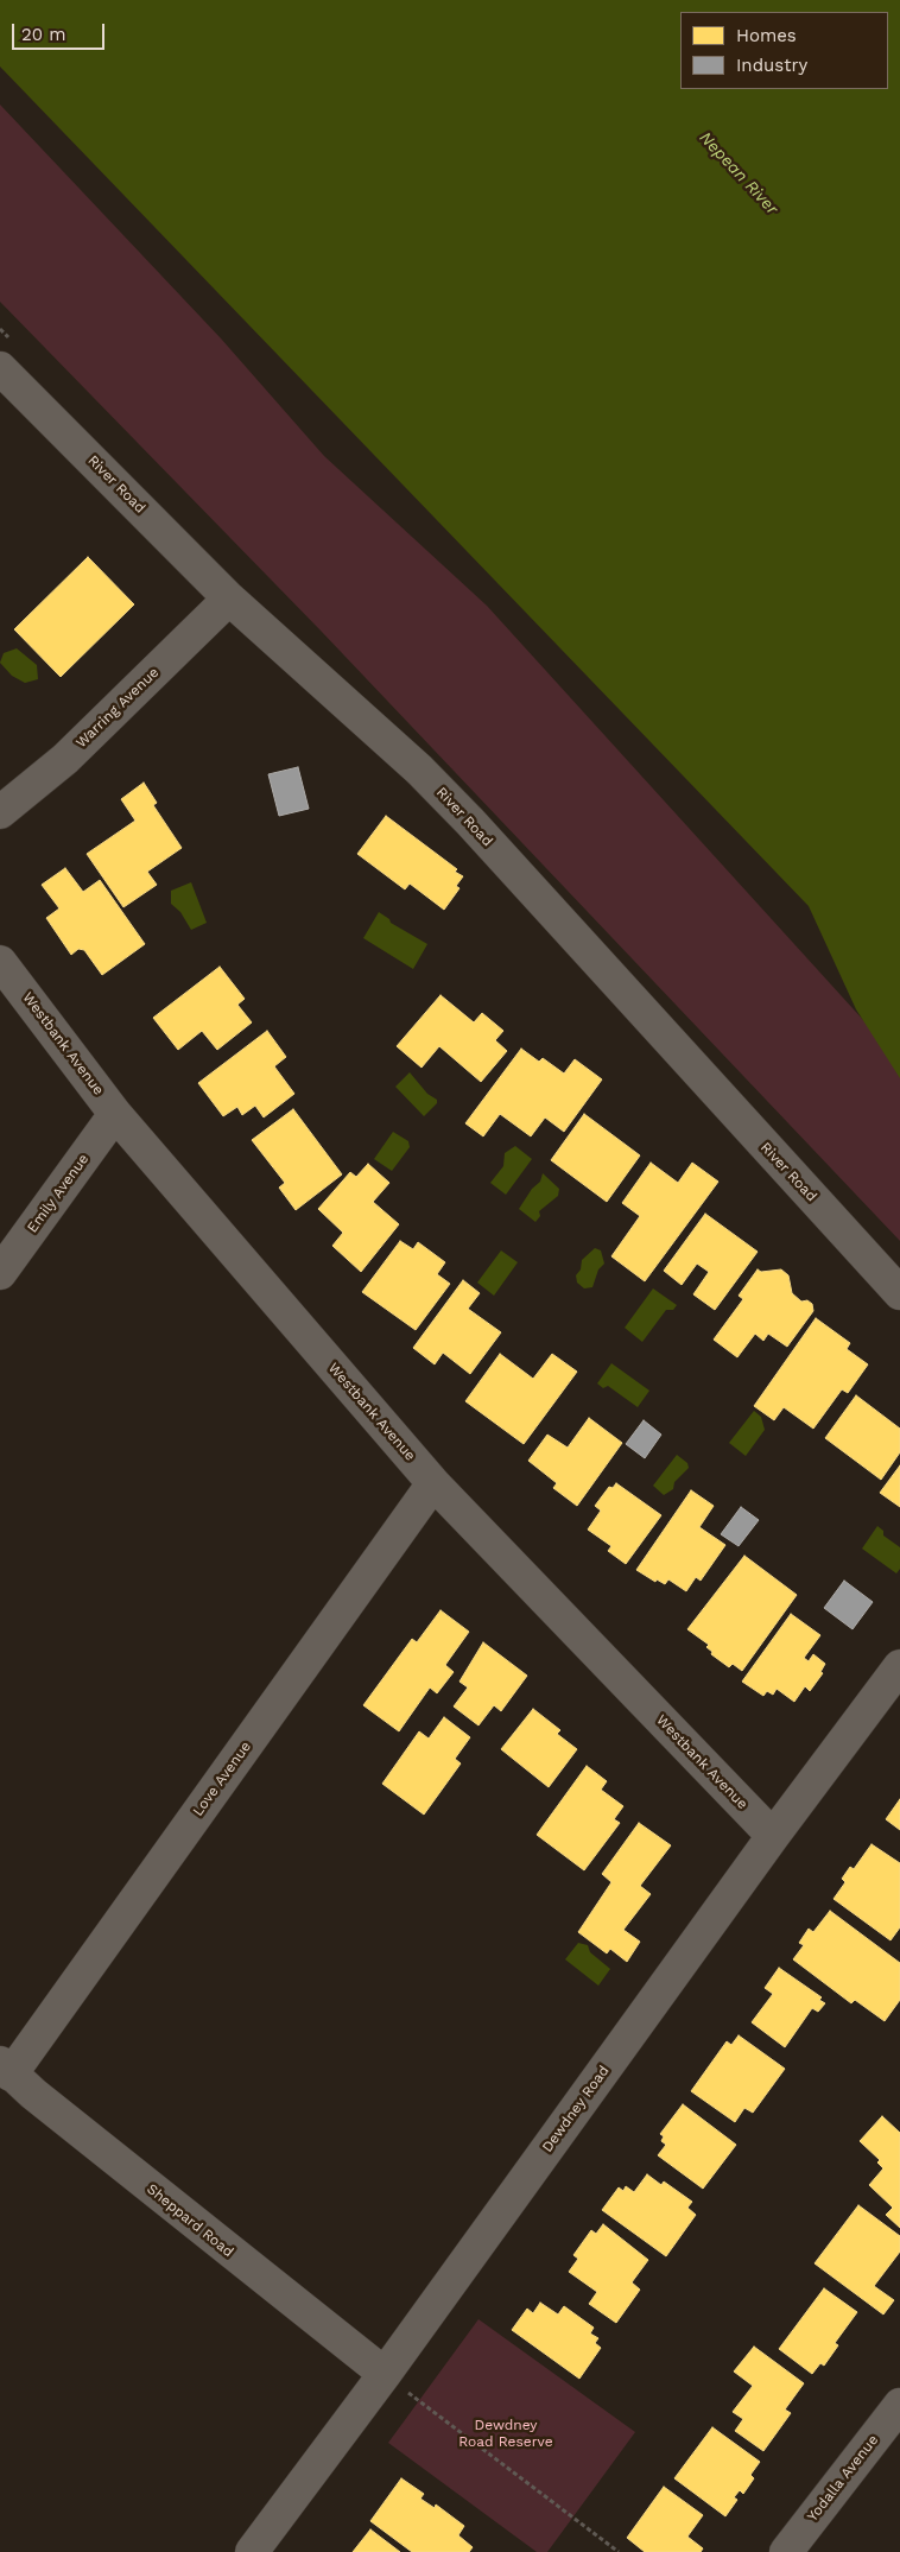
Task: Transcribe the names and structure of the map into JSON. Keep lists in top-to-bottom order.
{
  "streets": {
    "street": [
      "River Road",
      "Warring Avenue",
      "Westbank Avenue",
      "Emily Avenue",
      "Love Avenue",
      "Dewdney Road",
      "Sheppard Road",
      "Yodalla Avenue"
    ]
  },
  "crossings": [
    ["River Road", "Warring Avenue"],
    ["Westbank Avenue", "Emily Avenue"],
    ["Westbank Avenue", "Love Avenue"],
    ["Westbank Avenue", "Dewdney Road"],
    ["Love Avenue", "Sheppard Road"],
    ["Dewdney Road", "Sheppard Road"]
  ],
  "water": ["Nepean River"],
  "parks": ["Dewdney Road Reserve"],
  "legend": ["Homes", "Industry"],
  "scale_bar": "20 m"
}
